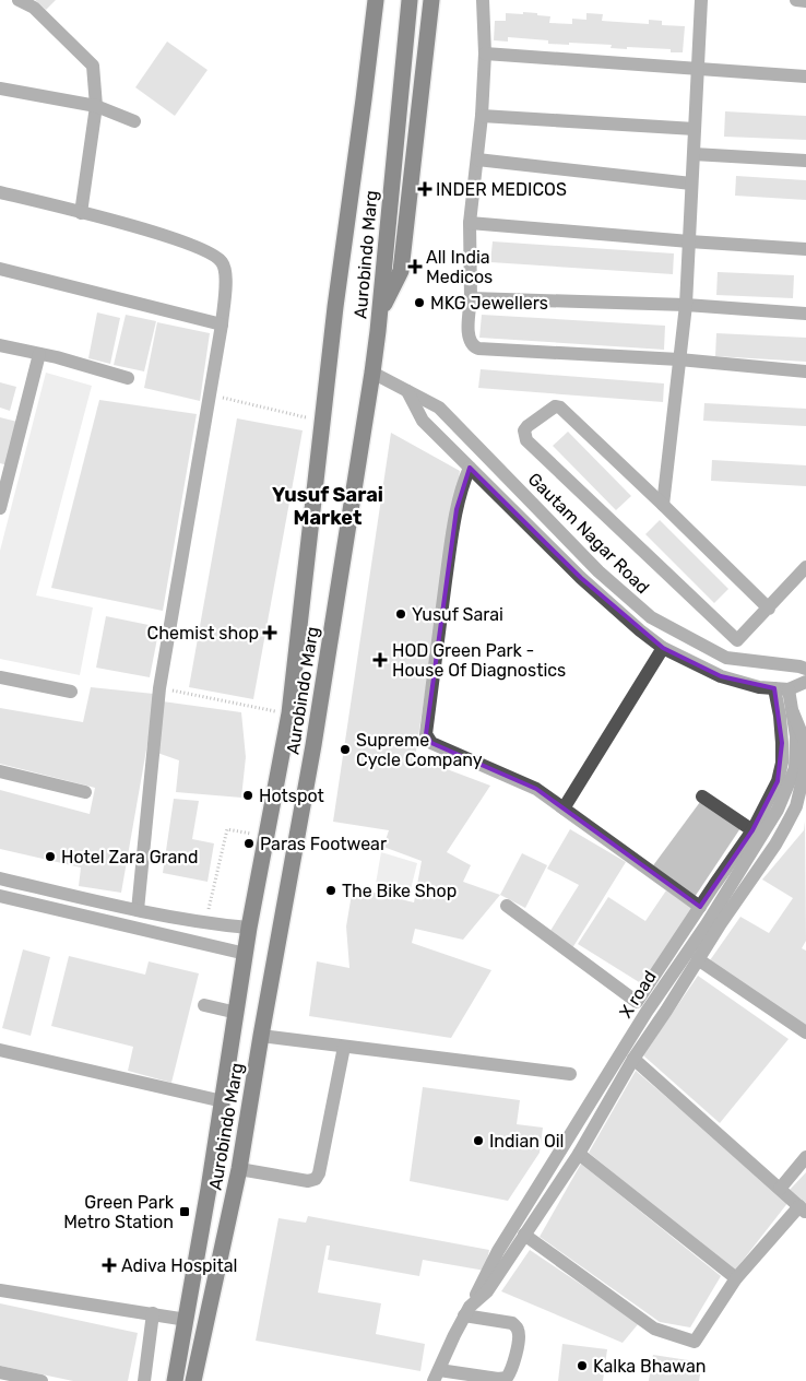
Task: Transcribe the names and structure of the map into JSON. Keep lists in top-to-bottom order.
{
  "streets": {
    "highway": ["Aurobindo Marg"],
    "street": ["Gautam Nagar Road", "X road"]
  },
  "crossings": [
    ["Aurobindo Marg", "Gautam Nagar Road"]
  ],
  "districts": ["Yusuf Sarai Market"],
  "places": {
    "health": [
      "INDER MEDICOS",
      "All India Medicos",
      "Chemist shop",
      "HOD Green Park - House Of Diagnostics",
      "Adiva Hospital"
    ],
    "other": [
      "MKG Jewellers",
      "Yusuf Sarai",
      "Supreme Cycle Company",
      "Hotspot",
      "Paras Footwear",
      "Hotel Zara Grand",
      "The Bike Shop",
      "Indian Oil",
      "Kalka Bhawan"
    ],
    "transit": ["Green Park Metro Station"]
  }
}
